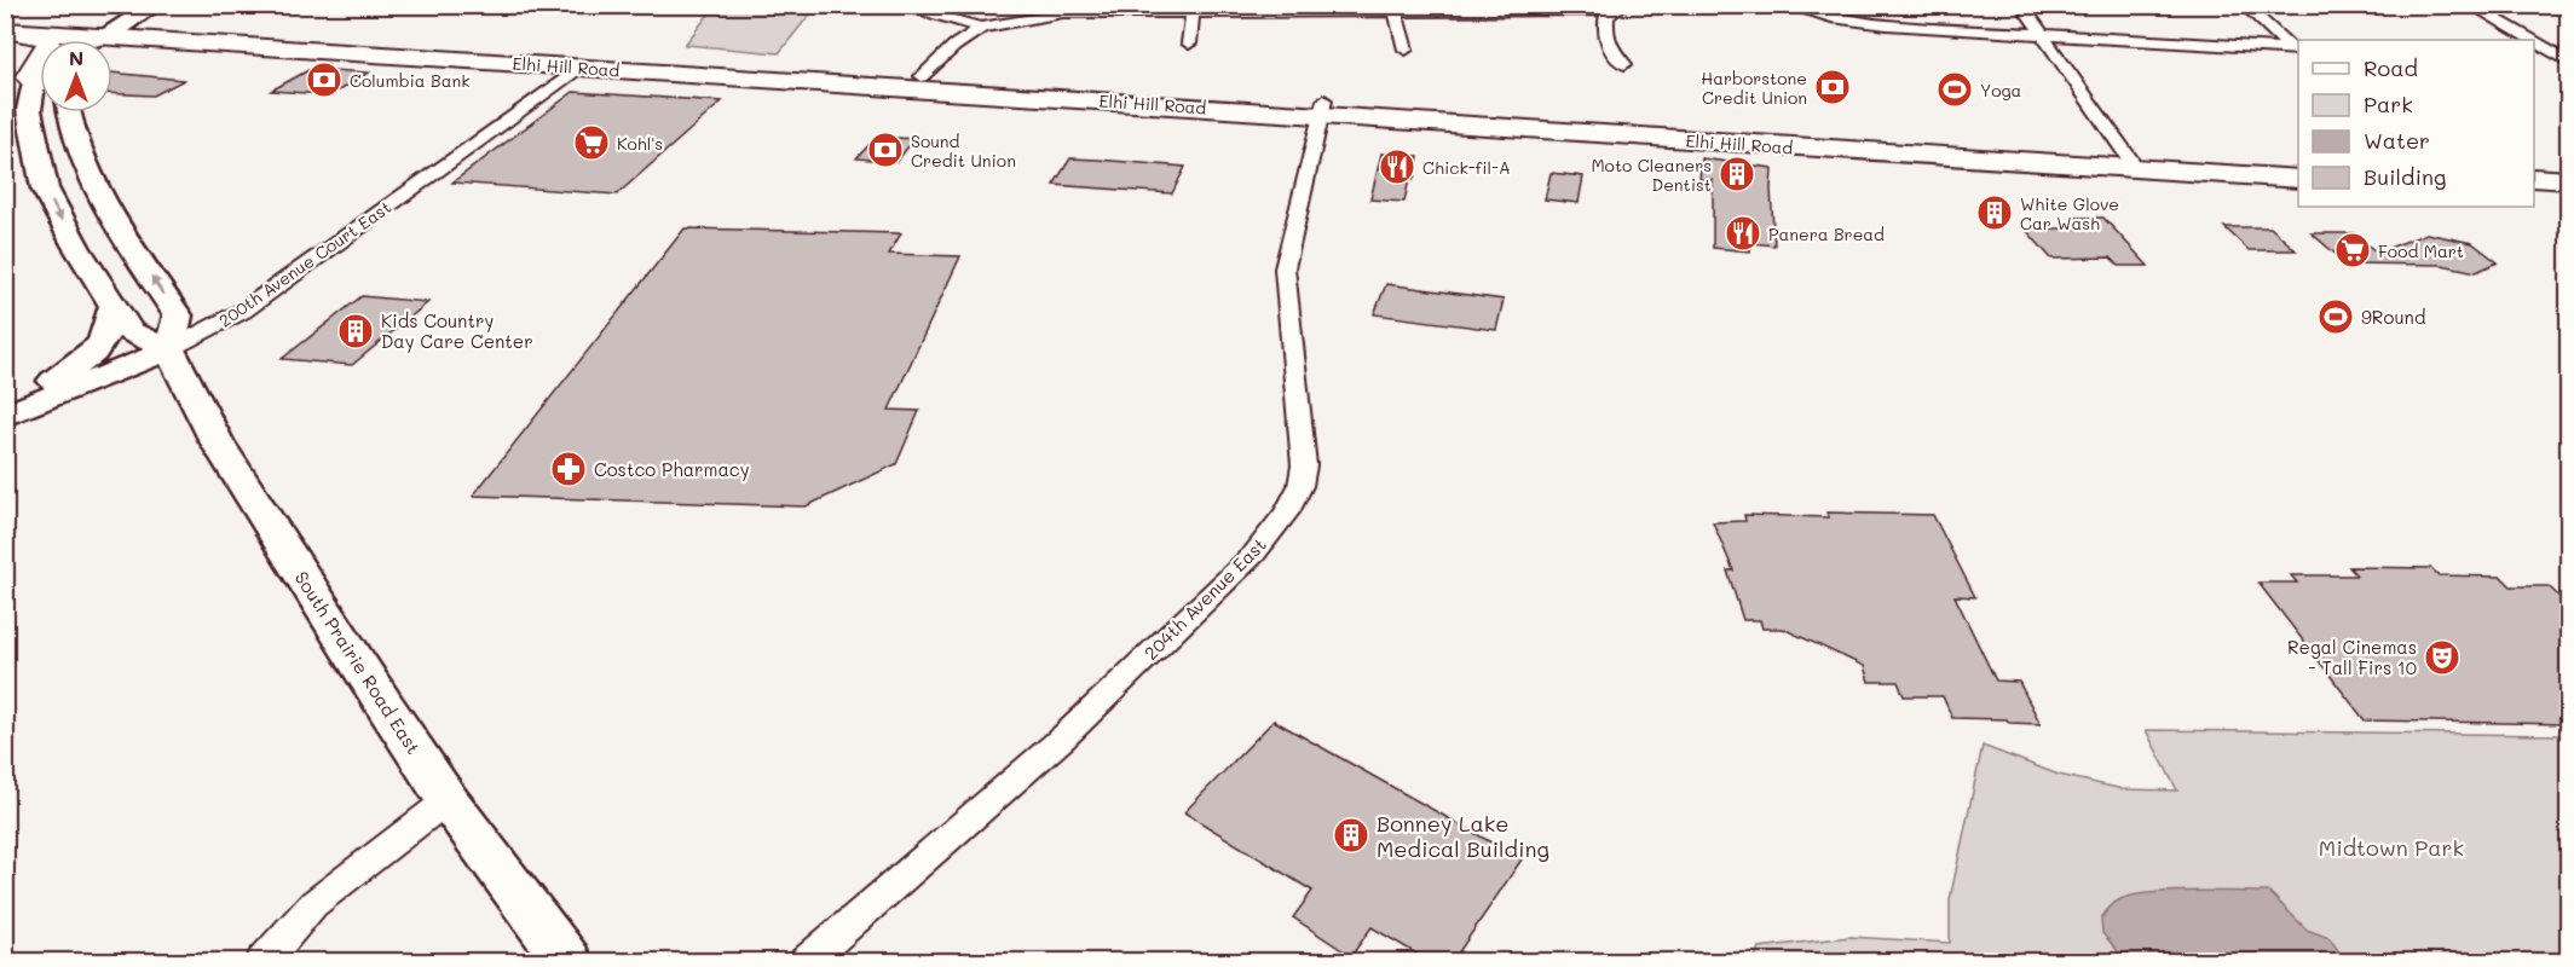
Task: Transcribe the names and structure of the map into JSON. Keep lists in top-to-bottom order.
{
  "streets": {
    "main road": ["Elhi Hill Road", "200th Avenue Court East", "South Prairie Road East"],
    "street": ["204th Avenue East"]
  },
  "crossings": [
    ["Elhi Hill Road", "200th Avenue Court East"],
    ["Elhi Hill Road", "204th Avenue East"],
    ["200th Avenue Court East", "South Prairie Road East"]
  ],
  "parks": ["Midtown Park"],
  "places": {
    "bank": ["Columbia Bank", "Harborstone Credit Union", "Sound Credit Union"],
    "sports": ["Yoga", "9Round"],
    "supermarket": ["Kohl's", "Food Mart"],
    "restaurant": ["Chick-fil-A", "Panera Bread"],
    "building": [
      "Moto Cleaners Dentist",
      "White Glove Car Wash",
      "Kids Country Day Care Center",
      "Bonney Lake Medical Building"
    ],
    "pharmacy": ["Costco Pharmacy"],
    "theatre": ["Regal Cinemas - Tall Firs 10"]
  },
  "legend": [
    "Road",
    "Park",
    "Water",
    "Building"
  ],
  "north": "top"
}
